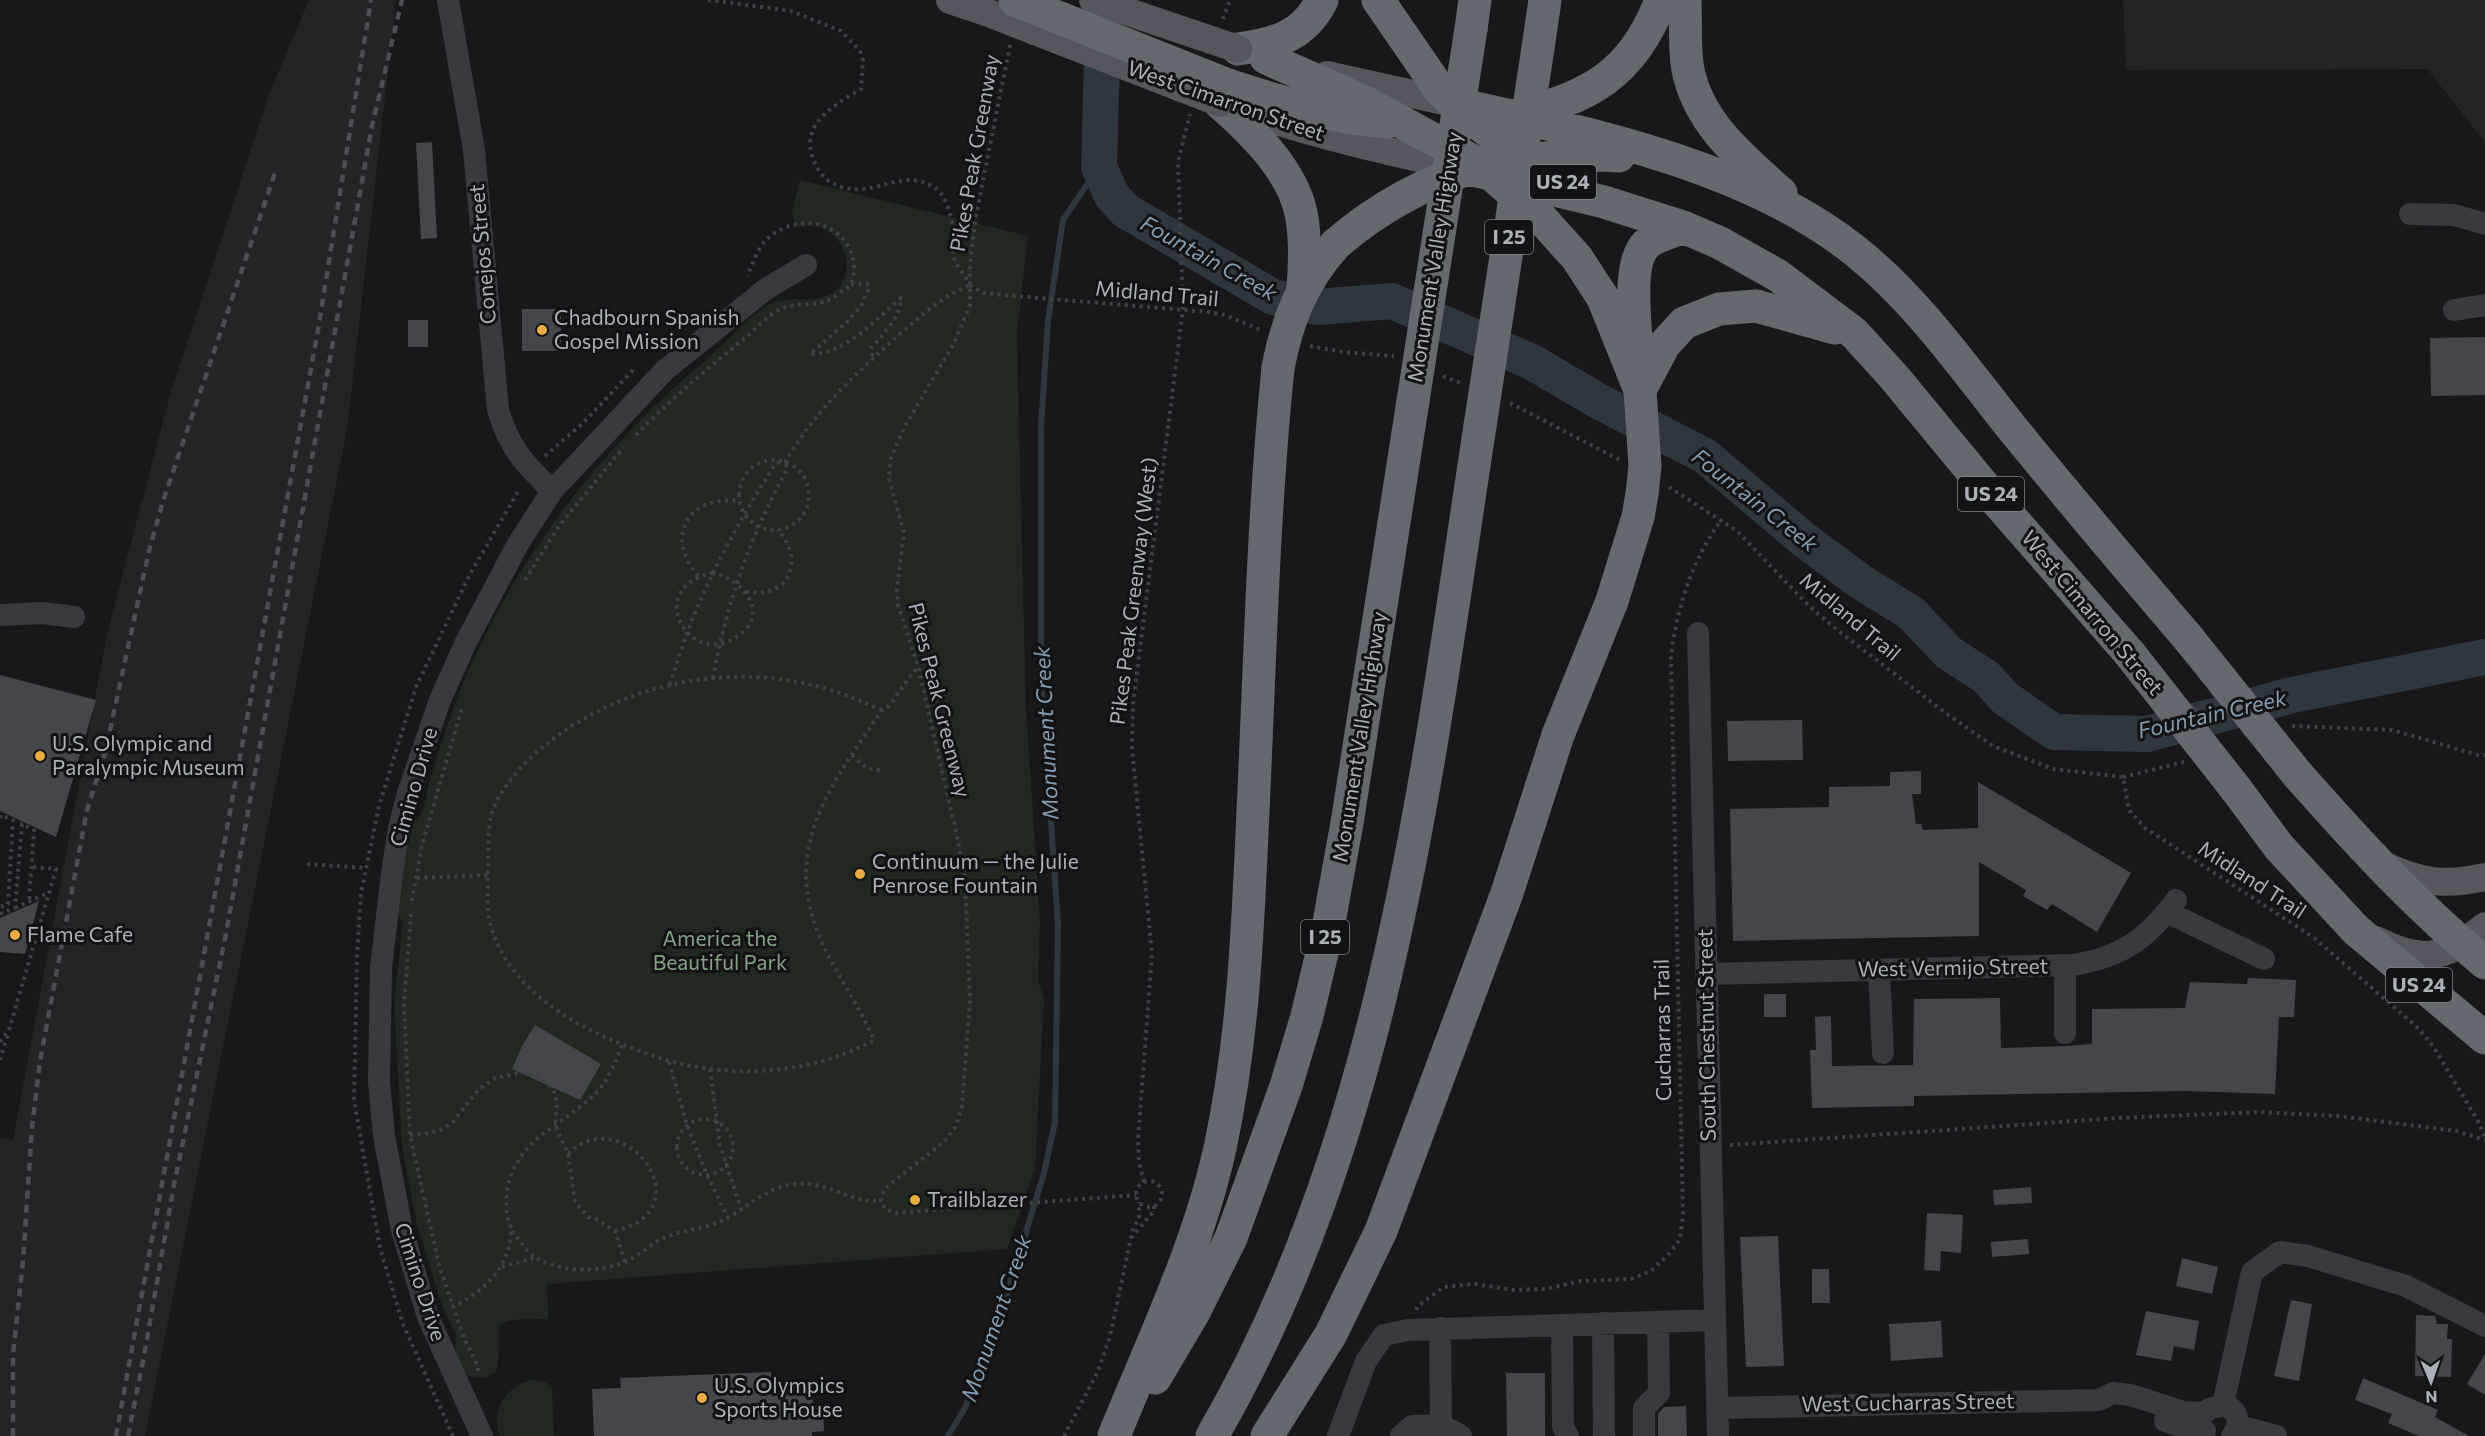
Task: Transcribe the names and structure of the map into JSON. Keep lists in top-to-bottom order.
{
  "streets": {
    "highway": [
      "West Cimarron Street",
      "US 24",
      "I 25",
      "Monument Valley Highway"
    ],
    "street": [
      "Conejos Street",
      "Cimino Drive",
      "West Vermijo Street",
      "South Chestnut Street",
      "West Cucharras Street"
    ],
    "path": [
      "Pikes Peak Greenway",
      "Midland Trail",
      "Pikes Peak Greenway (West)",
      "Cucharras Trail"
    ]
  },
  "crossings": [
    ["West Cimarron Street", "US 24"],
    ["Pikes Peak Greenway", "Midland Trail"],
    ["Conejos Street", "Cimino Drive"],
    ["Midland Trail", "Pikes Peak Greenway (West)"],
    ["Midland Trail", "Cucharras Trail"],
    ["West Vermijo Street", "South Chestnut Street"],
    ["South Chestnut Street", "West Cucharras Street"]
  ],
  "water": ["Fountain Creek", "Monument Creek"],
  "parks": ["America the Beautiful Park"],
  "places": [
    "Chadbourn Spanish Gospel Mission",
    "U.S. Olympic and Paralympic Museum",
    "Continuum — the Julie Penrose Fountain",
    "Flame Cafe",
    "Trailblazer",
    "U.S. Olympics Sports House"
  ],
  "north": "bottom"
}
